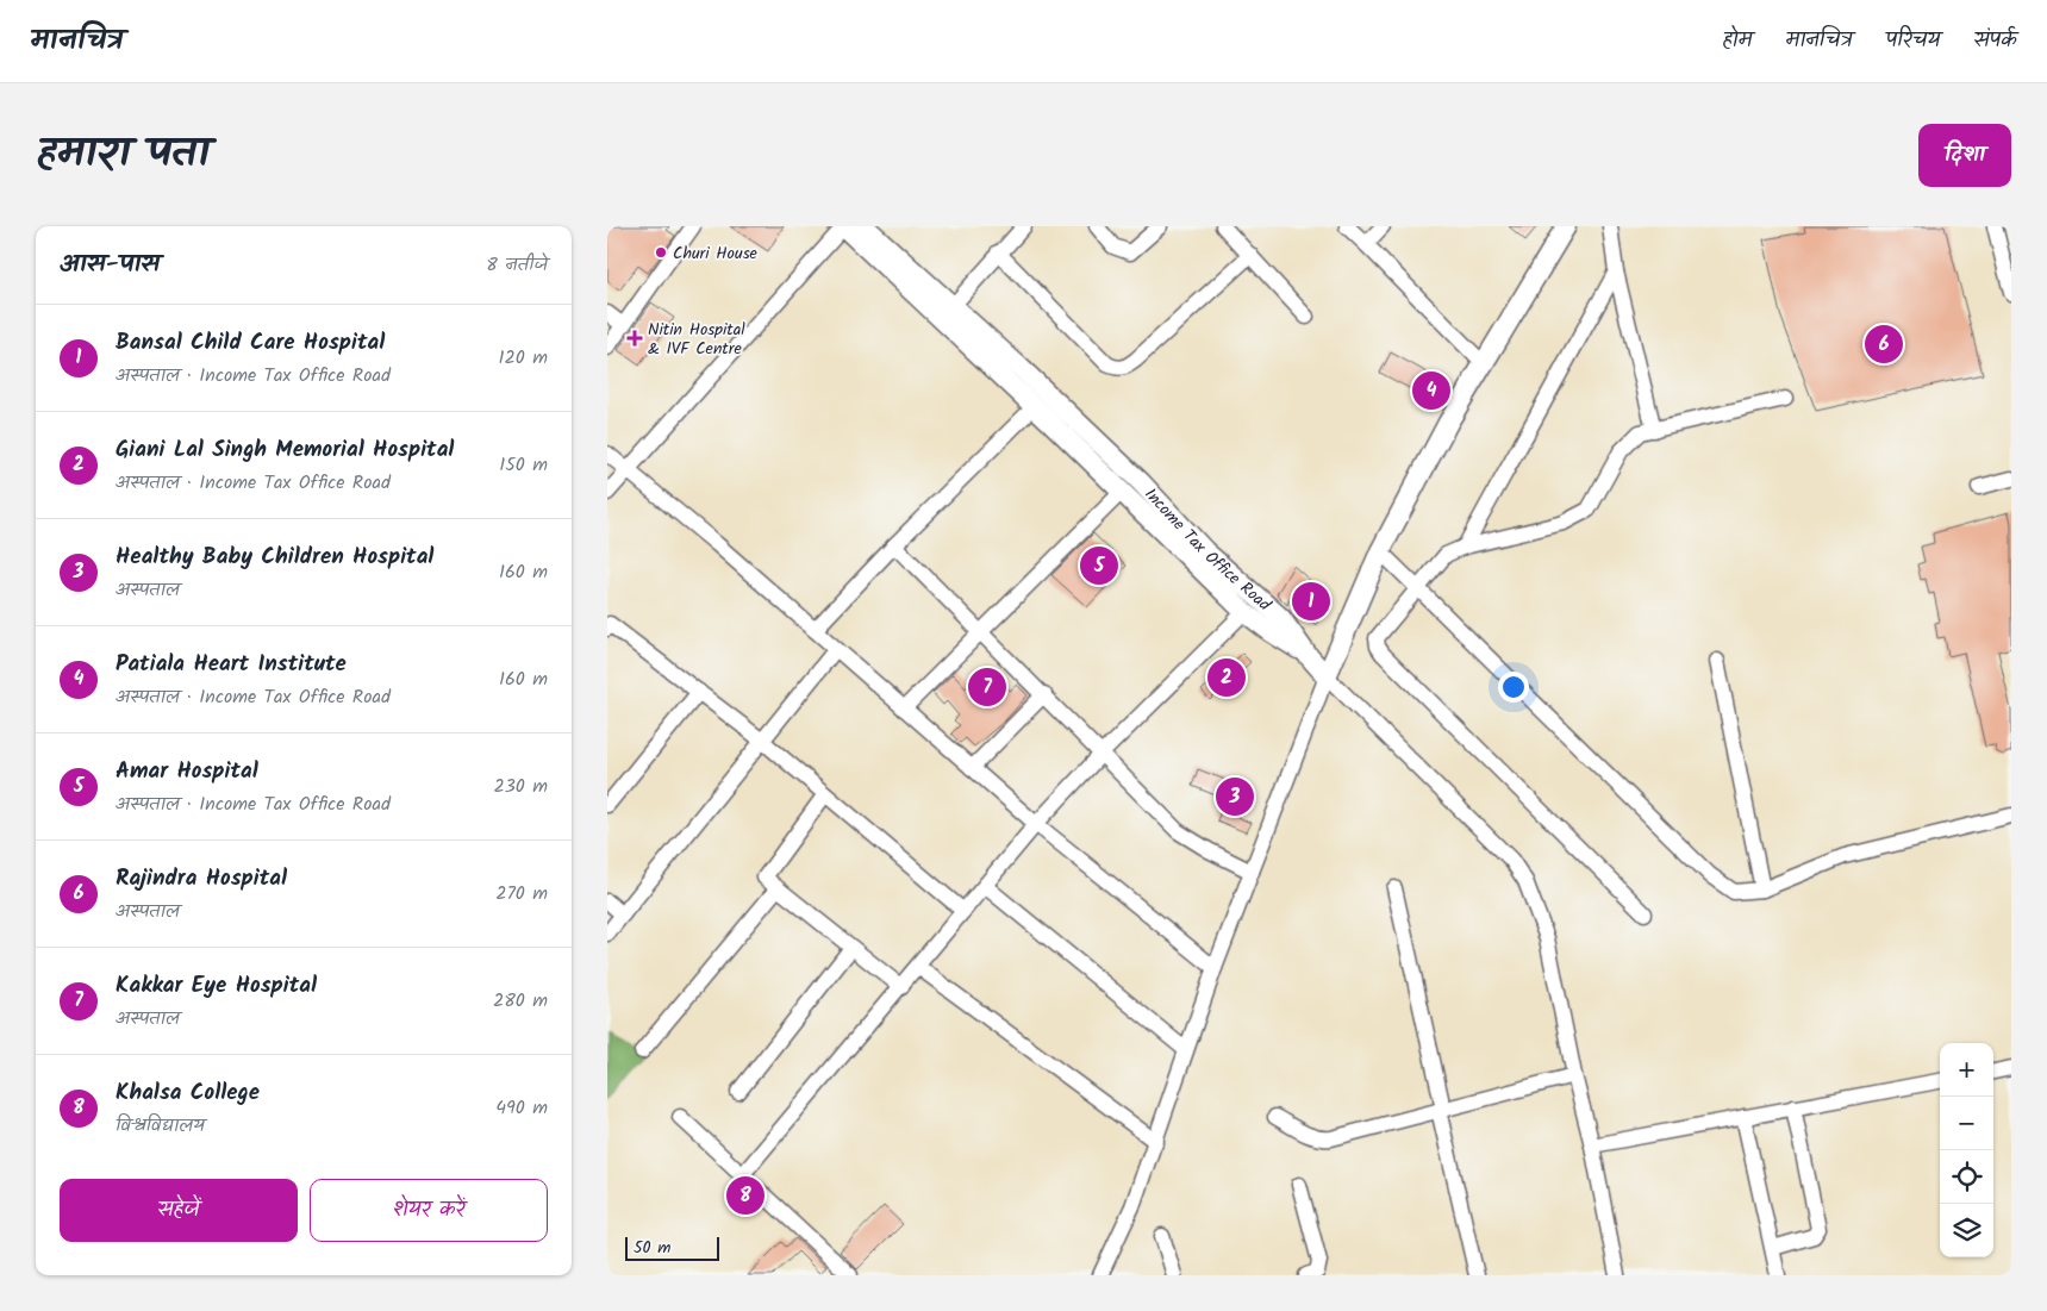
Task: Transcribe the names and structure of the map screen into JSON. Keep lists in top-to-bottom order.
{
  "streets": {
    "main road": ["Income Tax Office Road"]
  },
  "places": {
    "other": ["Churi House"],
    "health": ["Nitin Hospital & IVF Centre"]
  },
  "scale_bar": "50 m",
  "page": {
    "header": "मानचित्र",
    "nav": [
      "होम",
      "मानचित्र",
      "परिचय",
      "संपर्क"
    ],
    "title": "हमारा पता",
    "buttons": [
      "दिशा",
      ["सहेजें", "शेयर करें"]
    ],
    "heading": ["आस-पास", "8 नतीजे"],
    "list": [
      {
        "mark": "1",
        "name": "Bansal Child Care Hospital",
        "note": "अस्पताल · Income Tax Office Road",
        "value": "120 m"
      },
      {
        "mark": "2",
        "name": "Giani Lal Singh Memorial Hospital",
        "note": "अस्पताल · Income Tax Office Road",
        "value": "150 m"
      },
      {
        "mark": "3",
        "name": "Healthy Baby Children Hospital",
        "note": "अस्पताल",
        "value": "160 m"
      },
      {
        "mark": "4",
        "name": "Patiala Heart Institute",
        "note": "अस्पताल · Income Tax Office Road",
        "value": "160 m"
      },
      {
        "mark": "5",
        "name": "Amar Hospital",
        "note": "अस्पताल · Income Tax Office Road",
        "value": "230 m"
      },
      {
        "mark": "6",
        "name": "Rajindra Hospital",
        "note": "अस्पताल",
        "value": "270 m"
      },
      {
        "mark": "7",
        "name": "Kakkar Eye Hospital",
        "note": "अस्पताल",
        "value": "280 m"
      },
      {
        "mark": "8",
        "name": "Khalsa College",
        "note": "विश्वविद्यालय",
        "value": "490 m"
      }
    ],
    "pins": [
      "6",
      "4",
      "5",
      "1",
      "2",
      "7",
      "3",
      "8"
    ],
    "map_buttons": ["+", "−"],
    "scale": "50 m"
  }
}
